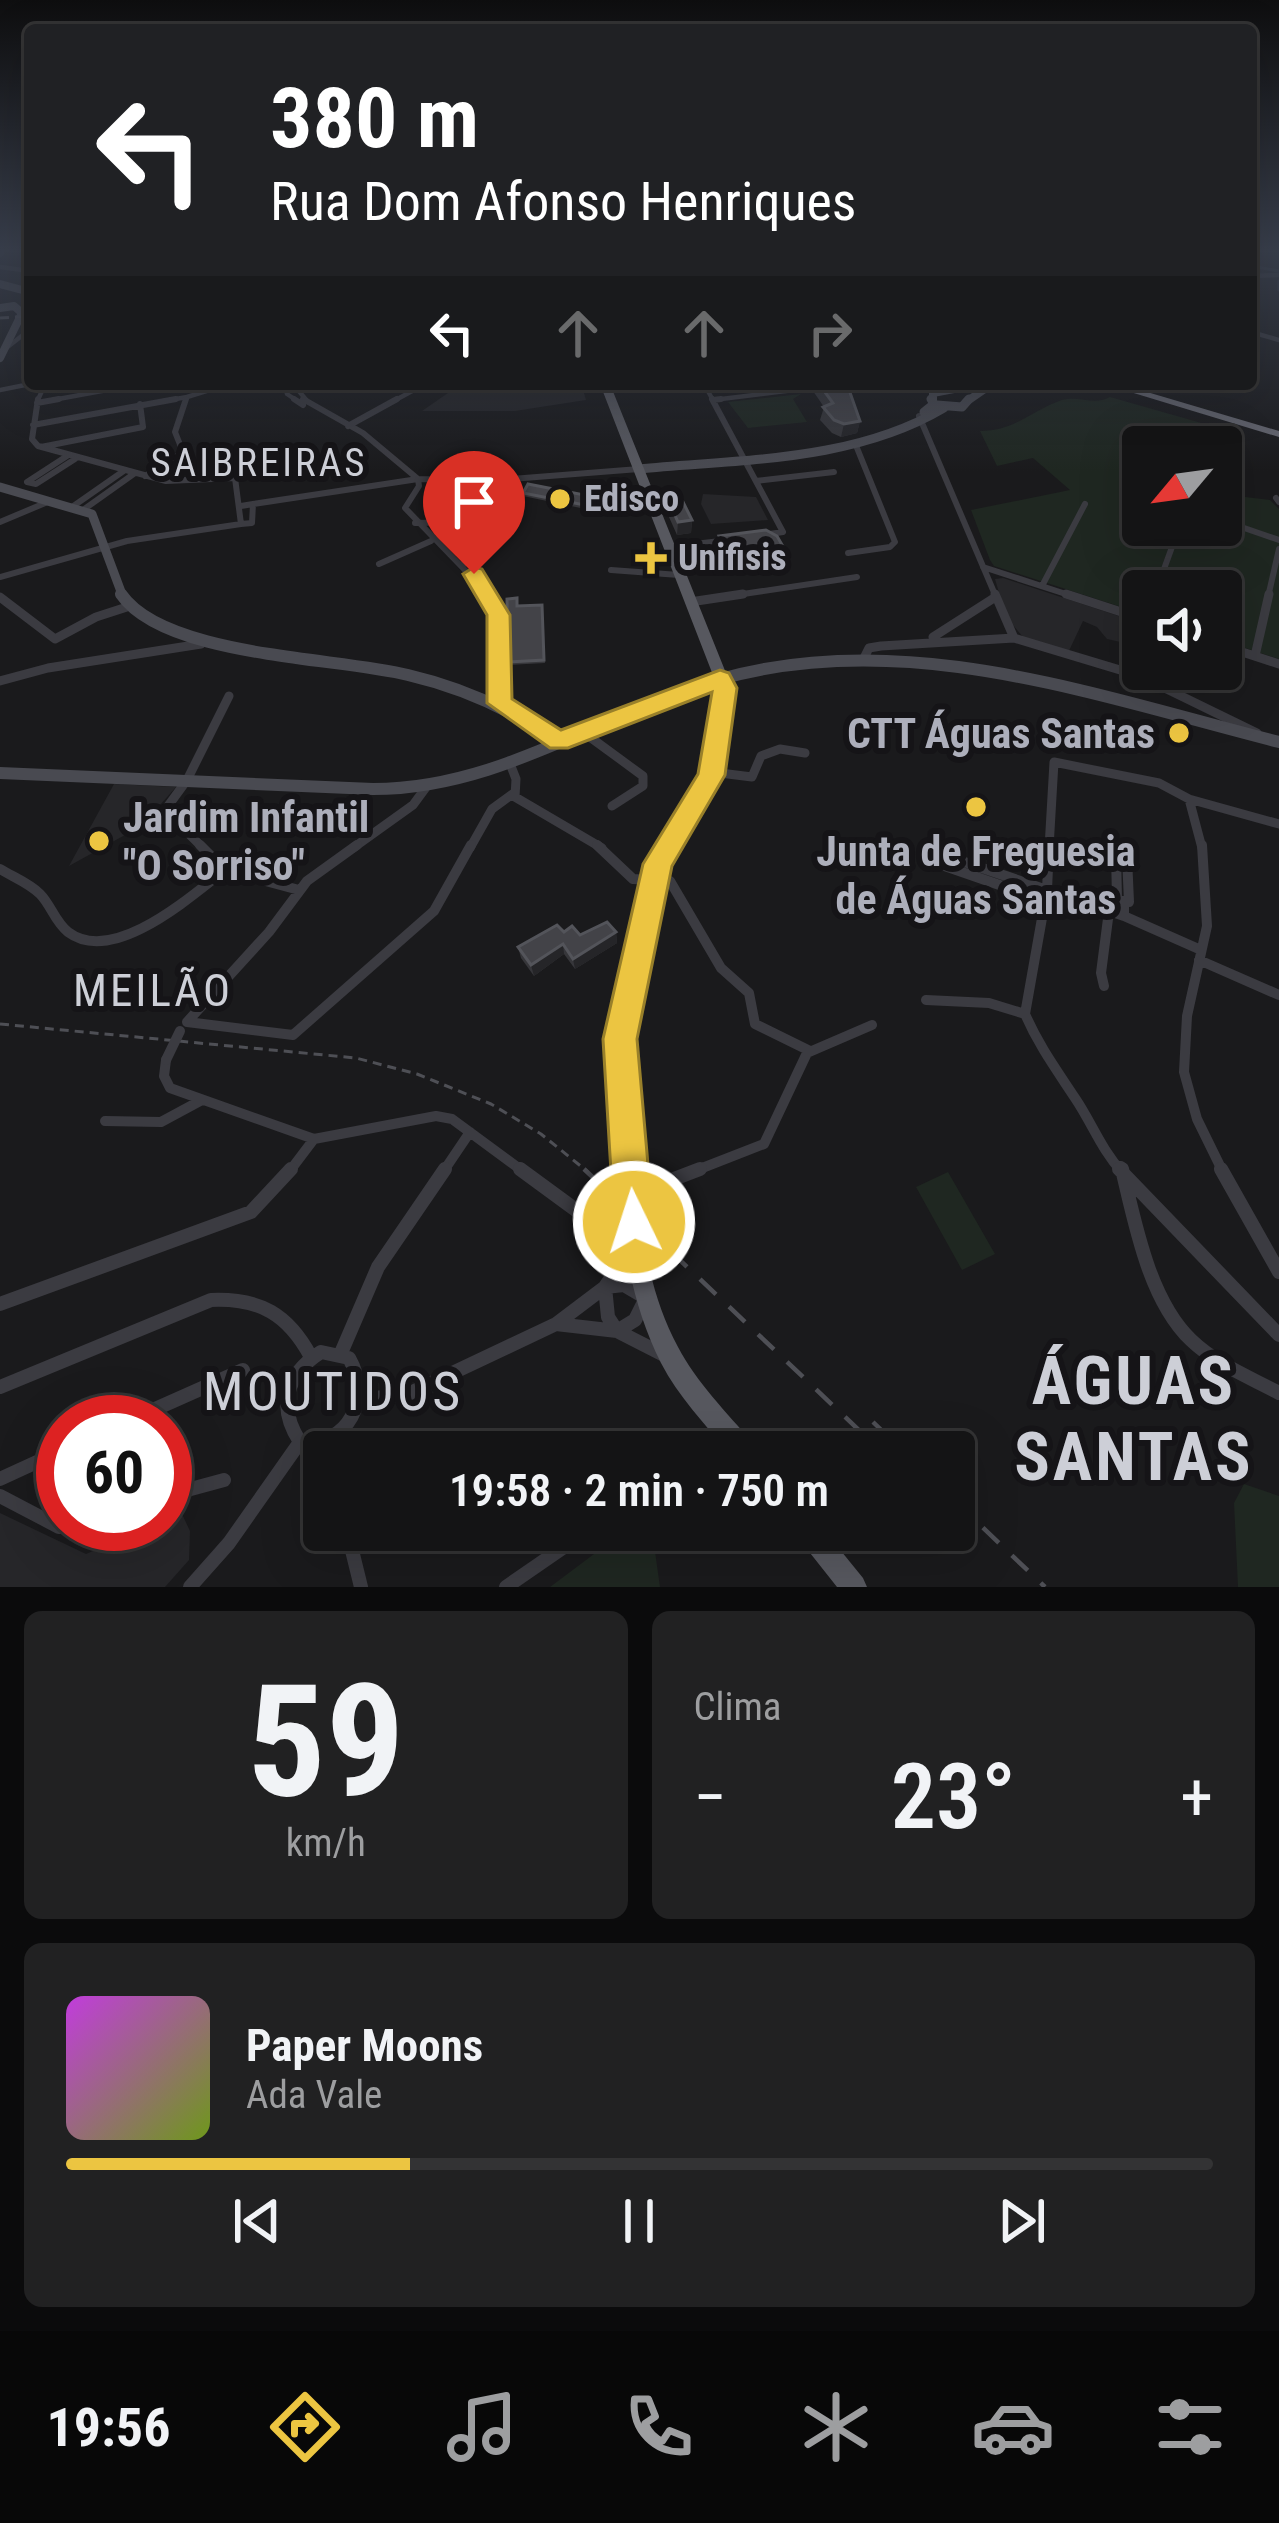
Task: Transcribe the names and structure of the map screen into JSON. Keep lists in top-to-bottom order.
{
  "districts": [
    "SAIBREIRAS",
    "MEILÃO",
    "ÁGUAS SANTAS",
    "MOUTIDOS"
  ],
  "places": {
    "other": [
      "Edisco",
      "CTT Águas Santas",
      "Junta de Freguesia de Águas Santas",
      "Jardim Infantil \"O Sorriso\""
    ],
    "health": ["Unifisis"]
  },
  "north": "bottom left",
  "page": {
    "turn": ["380 m", "Rua Dom Afonso Henriques"],
    "limit": "60",
    "trip": "19:58 · 2 min · 750 m",
    "tile": [
      ["59", "km/h"],
      "Clima"
    ],
    "heat": ["−", "23°", "+"],
    "song": ["Paper Moons", "Ada Vale"],
    "tabs": "19:56"
  }
}
